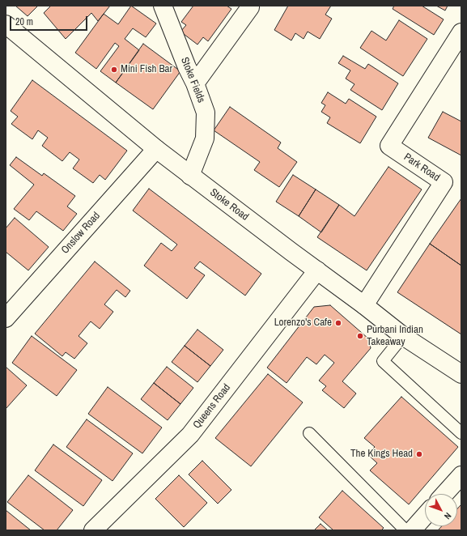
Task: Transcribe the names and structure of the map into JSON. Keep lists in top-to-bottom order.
{
  "streets": {
    "street": [
      "Stoke Fields",
      "Park Road",
      "Stoke Road",
      "Onslow Road",
      "Queens Road"
    ]
  },
  "crossings": [
    ["Stoke Fields", "Stoke Road"],
    ["Park Road", "Stoke Road"],
    ["Stoke Road", "Onslow Road"],
    ["Stoke Road", "Queens Road"]
  ],
  "places": [
    "Mini Fish Bar",
    "Lorenzo's Cafe",
    "Purbani Indian Takeaway",
    "The Kings Head"
  ],
  "scale_bar": "20 m",
  "north": "bottom right"
}
